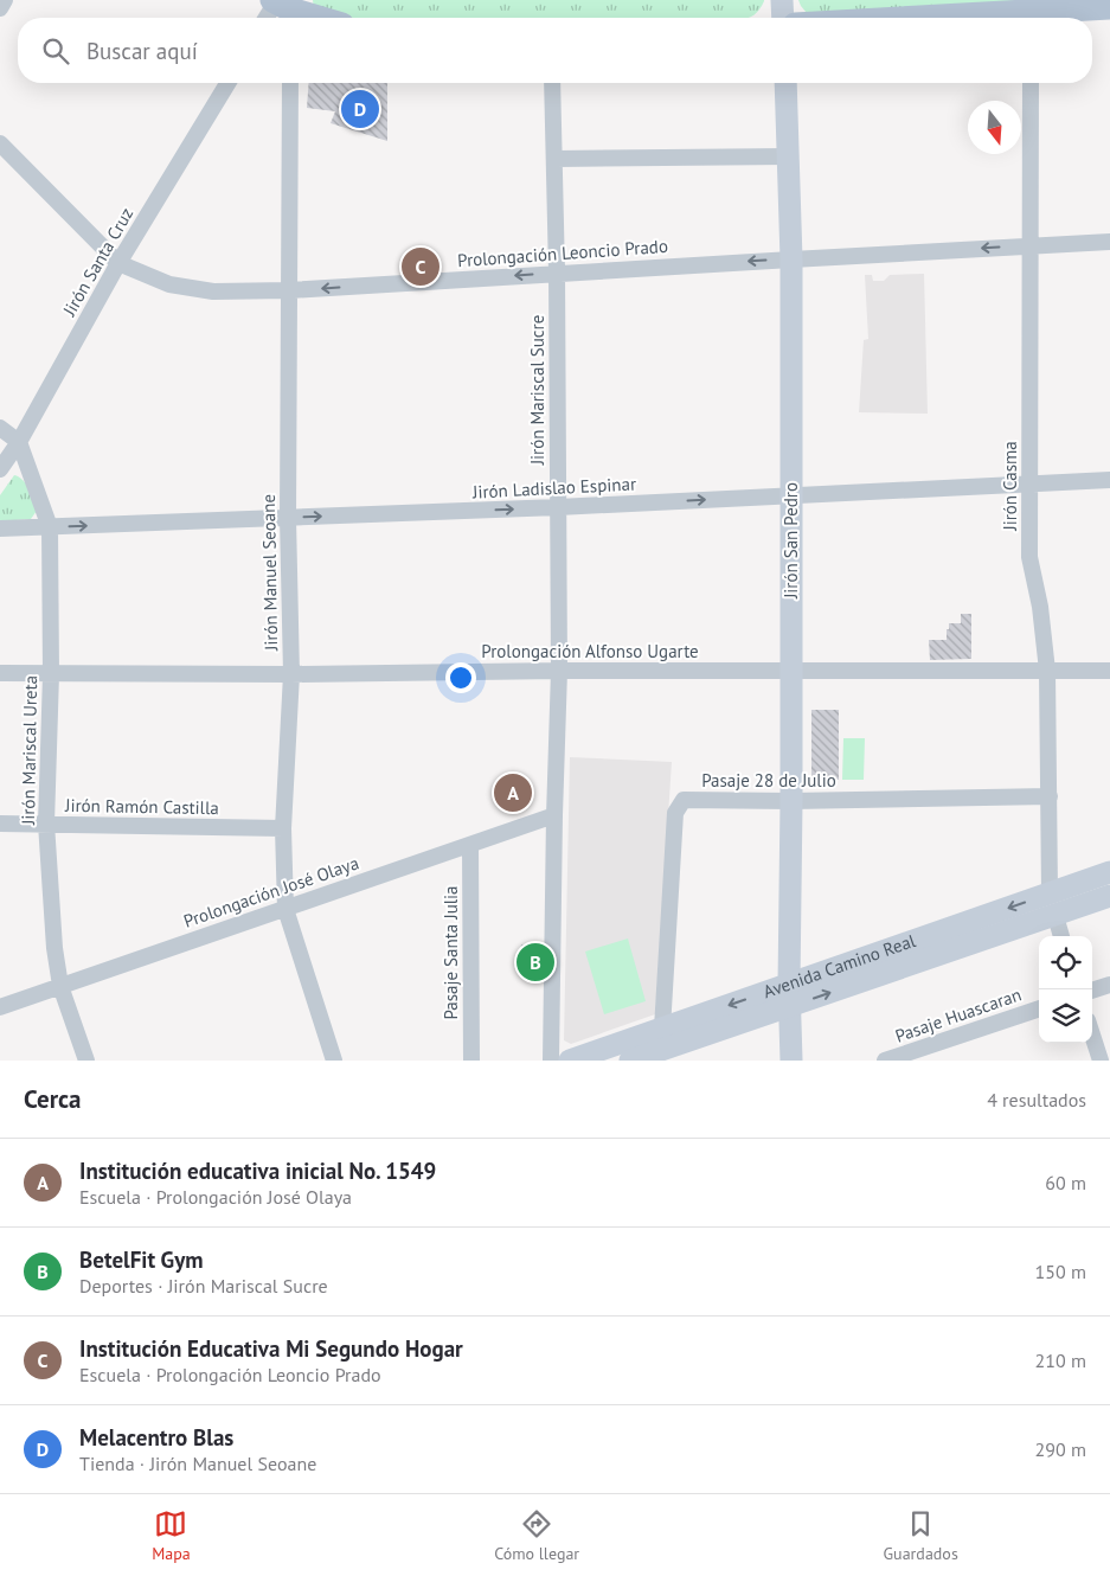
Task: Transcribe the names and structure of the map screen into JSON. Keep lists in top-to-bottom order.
{
  "streets": {
    "main road": ["Jirón San Pedro", "Avenida Camino Real"],
    "street": [
      "Prolongación Leoncio Prado",
      "Jirón Santa Cruz",
      "Jirón Mariscal Sucre",
      "Jirón Casma",
      "Jirón Ladislao Espinar",
      "Jirón Manuel Seoane",
      "Prolongación Alfonso Ugarte",
      "Jirón Mariscal Ureta",
      "Pasaje 28 de Julio",
      "Jirón Ramón Castilla",
      "Prolongación José Olaya",
      "Pasaje Santa Julia",
      "Pasaje Huascaran"
    ]
  },
  "crossings": [
    ["Prolongación Leoncio Prado", "Jirón Santa Cruz"],
    ["Prolongación Leoncio Prado", "Jirón Mariscal Sucre"],
    ["Prolongación Leoncio Prado", "Jirón Casma"],
    ["Prolongación Leoncio Prado", "Jirón San Pedro"],
    ["Prolongación Leoncio Prado", "Jirón Manuel Seoane"],
    ["Jirón Santa Cruz", "Jirón Mariscal Ureta"],
    ["Jirón Mariscal Sucre", "Jirón Ladislao Espinar"],
    ["Jirón Mariscal Sucre", "Prolongación Alfonso Ugarte"],
    ["Jirón Mariscal Sucre", "Prolongación José Olaya"],
    ["Jirón Casma", "Jirón Ladislao Espinar"],
    ["Jirón Casma", "Prolongación Alfonso Ugarte"],
    ["Jirón Casma", "Pasaje 28 de Julio"],
    ["Jirón Casma", "Avenida Camino Real"],
    ["Jirón Ladislao Espinar", "Jirón San Pedro"],
    ["Jirón Ladislao Espinar", "Jirón Manuel Seoane"],
    ["Jirón Ladislao Espinar", "Jirón Mariscal Ureta"],
    ["Jirón San Pedro", "Prolongación Alfonso Ugarte"],
    ["Jirón San Pedro", "Pasaje 28 de Julio"],
    ["Jirón San Pedro", "Avenida Camino Real"],
    ["Jirón Manuel Seoane", "Prolongación Alfonso Ugarte"],
    ["Jirón Manuel Seoane", "Jirón Ramón Castilla"],
    ["Jirón Manuel Seoane", "Prolongación José Olaya"],
    ["Prolongación Alfonso Ugarte", "Jirón Mariscal Ureta"],
    ["Jirón Mariscal Ureta", "Jirón Ramón Castilla"],
    ["Jirón Mariscal Ureta", "Prolongación José Olaya"],
    ["Pasaje 28 de Julio", "Avenida Camino Real"],
    ["Prolongación José Olaya", "Pasaje Santa Julia"]
  ],
  "one_way": ["Jirón Ladislao Espinar"],
  "north": "bottom",
  "page": {
    "search": "Buscar aquí",
    "pins": [
      "D",
      "C",
      "A",
      "B"
    ],
    "heading": ["Cerca", "4 resultados"],
    "list": [
      {
        "mark": "A",
        "name": "Institución educativa inicial No. 1549",
        "note": "Escuela · Prolongación José Olaya",
        "value": "60 m"
      },
      {
        "mark": "B",
        "name": "BetelFit Gym",
        "note": "Deportes · Jirón Mariscal Sucre",
        "value": "150 m"
      },
      {
        "mark": "C",
        "name": "Institución Educativa Mi Segundo Hogar",
        "note": "Escuela · Prolongación Leoncio Prado",
        "value": "210 m"
      },
      {
        "mark": "D",
        "name": "Melacentro Blas",
        "note": "Tienda · Jirón Manuel Seoane",
        "value": "290 m"
      }
    ],
    "nav": ["Mapa", "Cómo llegar", "Guardados"]
  }
}
